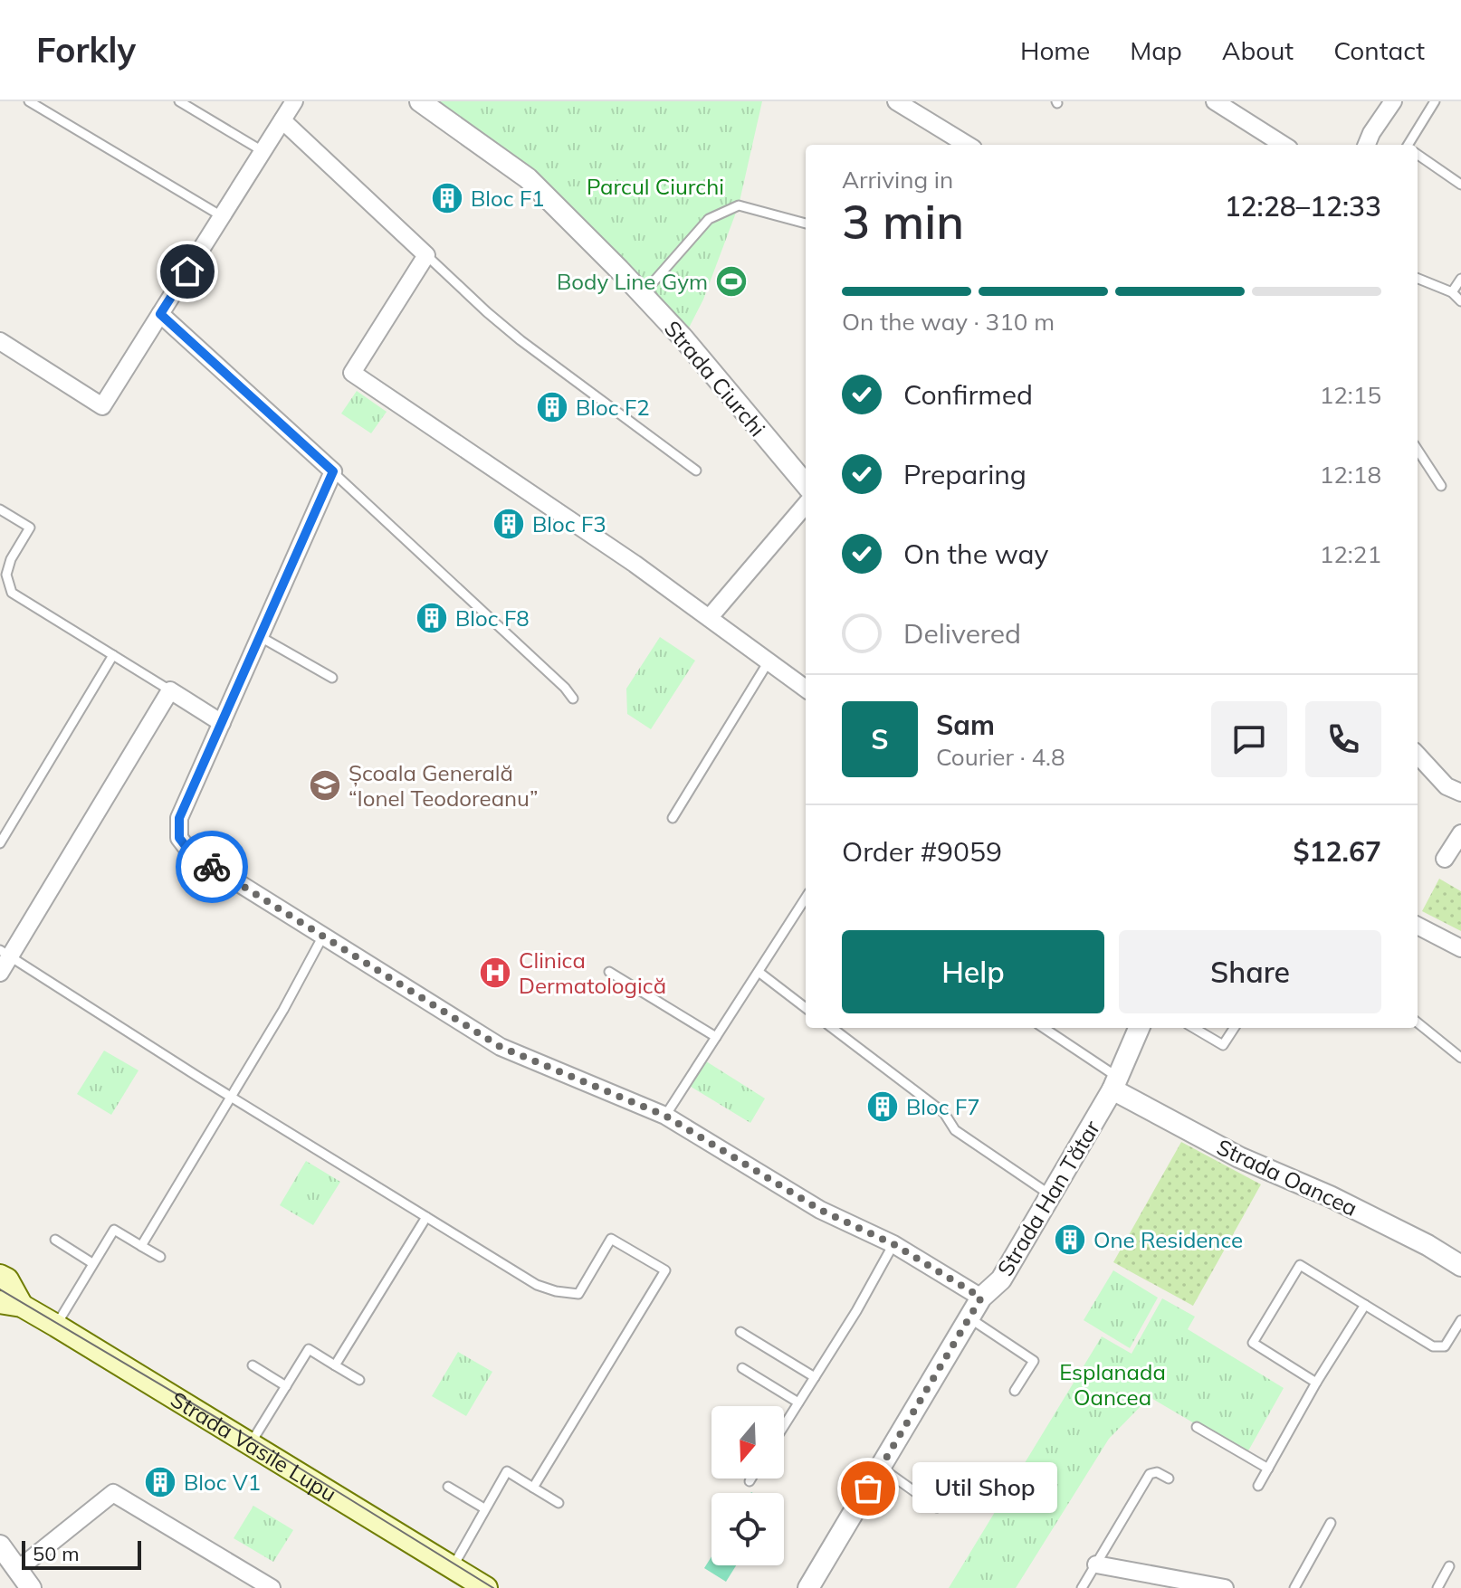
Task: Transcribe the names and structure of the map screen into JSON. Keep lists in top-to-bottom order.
{
  "streets": {
    "main road": ["Strada Vasile Lupu"],
    "street": ["Strada Ciurchi", "Strada Oancea", "Strada Han Tătar"]
  },
  "crossings": [
    ["Strada Oancea", "Strada Han Tătar"]
  ],
  "parks": ["Parcul Ciurchi", "Esplanada Oancea"],
  "places": {
    "building": [
      "Bloc F1",
      "Bloc F2",
      "Bloc F3",
      "Bloc F8",
      "Bloc F7",
      "One Residence",
      "Bloc V1"
    ],
    "sports": ["Body Line Gym"],
    "school or university": ["Școala Generală “Ionel Teodoreanu”"],
    "hospital": ["Clinica Dermatologică"],
    "other": ["Util Shop"]
  },
  "scale_bar": "50 m",
  "north": "bottom",
  "page": {
    "header": "Forkly",
    "nav": [
      "Home",
      "Map",
      "About",
      "Contact"
    ],
    "heading": ["3 min", "Arriving in", "12:28–12:33"],
    "panel": [
      "Sam",
      "Courier · 4.8",
      "Order #9059",
      "$12.67"
    ],
    "bar": "On the way · 310 m",
    "list": [
      ["Confirmed", "12:15"],
      ["Preparing", "12:18"],
      ["On the way", "12:21"],
      "Delivered"
    ],
    "round": "S",
    "buttons": ["Help", "Share"],
    "bubble": "Util Shop",
    "scale": "50 m"
  }
}
